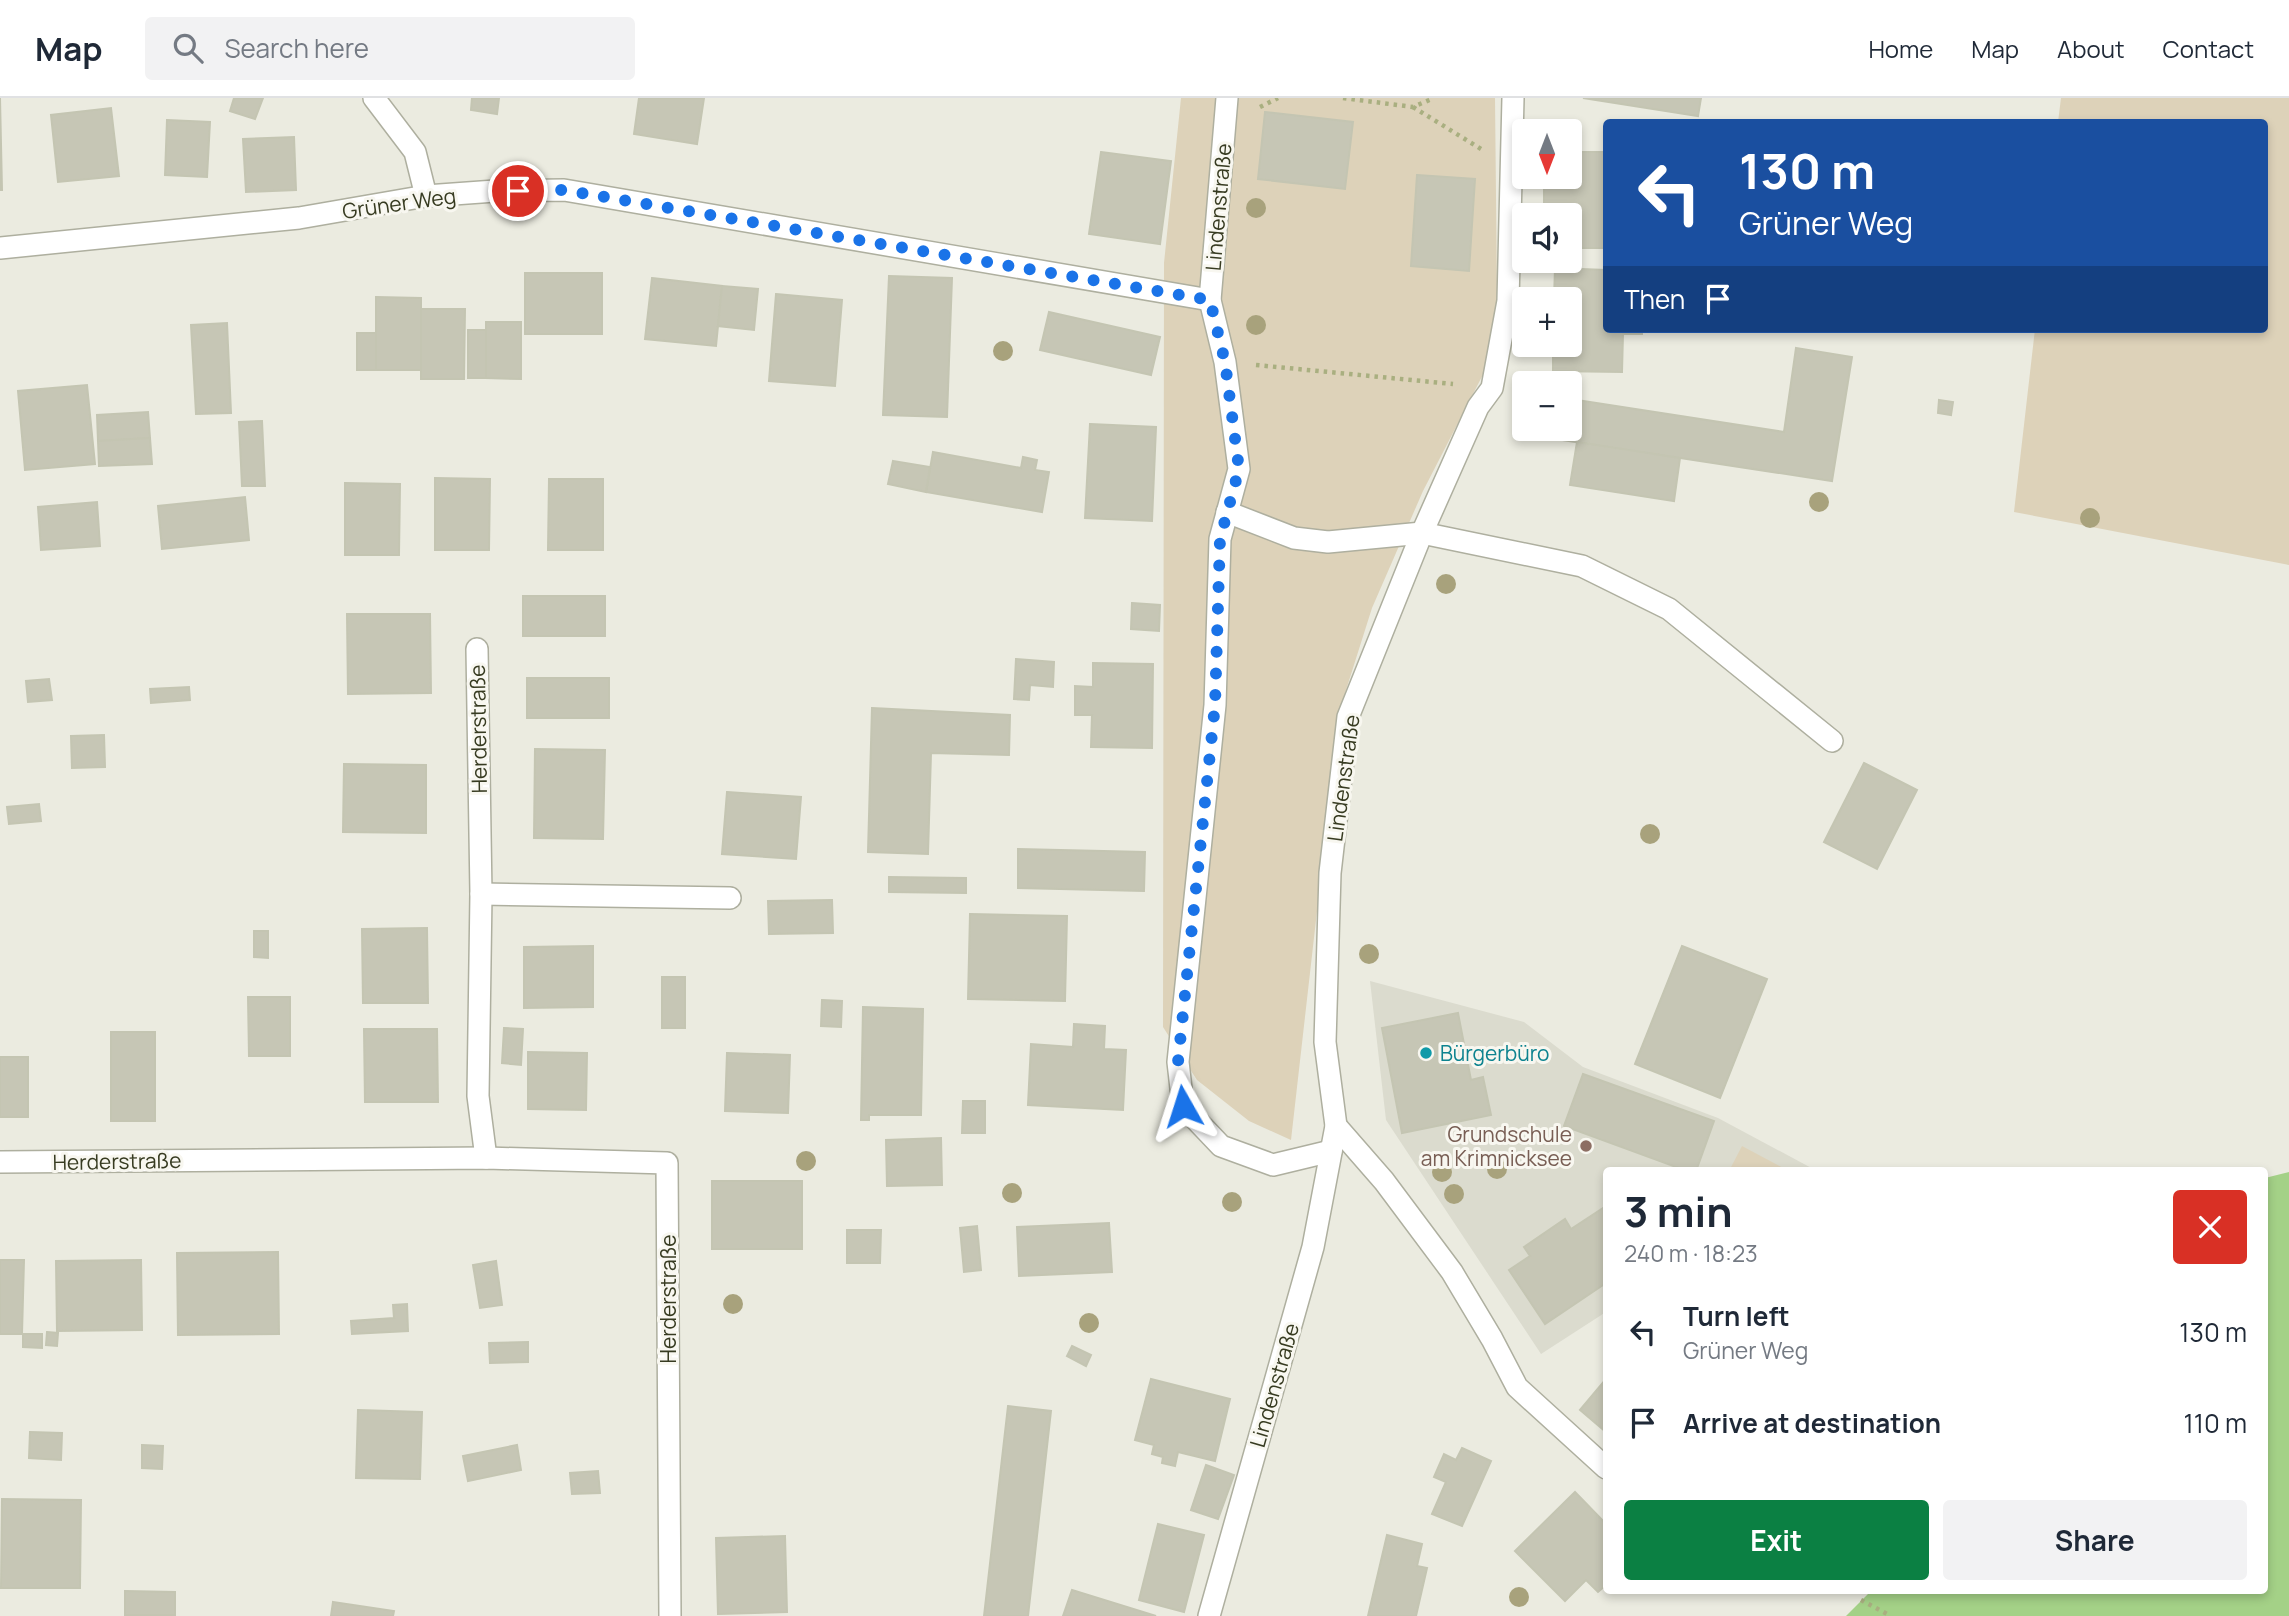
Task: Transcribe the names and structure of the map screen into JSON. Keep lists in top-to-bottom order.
{
  "streets": {
    "street": ["Grüner Weg", "Lindenstraße", "Herderstraße"]
  },
  "crossings": [
    ["Grüner Weg", "Lindenstraße"]
  ],
  "places": ["Bürgerbüro", "Grundschule am Krimnicksee"],
  "north": "bottom",
  "page": {
    "header": "Map",
    "search": "Search here",
    "nav": [
      "Home",
      "Map",
      "About",
      "Contact"
    ],
    "map_buttons": ["+", "−"],
    "turn": ["130 m", "Grüner Weg"],
    "then": "Then",
    "heading": ["3 min", "240 m · 18:23"],
    "list": [
      {
        "name": "Turn left",
        "note": "Grüner Weg",
        "value": "130 m"
      },
      {
        "name": "Arrive at destination",
        "value": "110 m"
      }
    ],
    "buttons": ["Exit", "Share"]
  }
}
